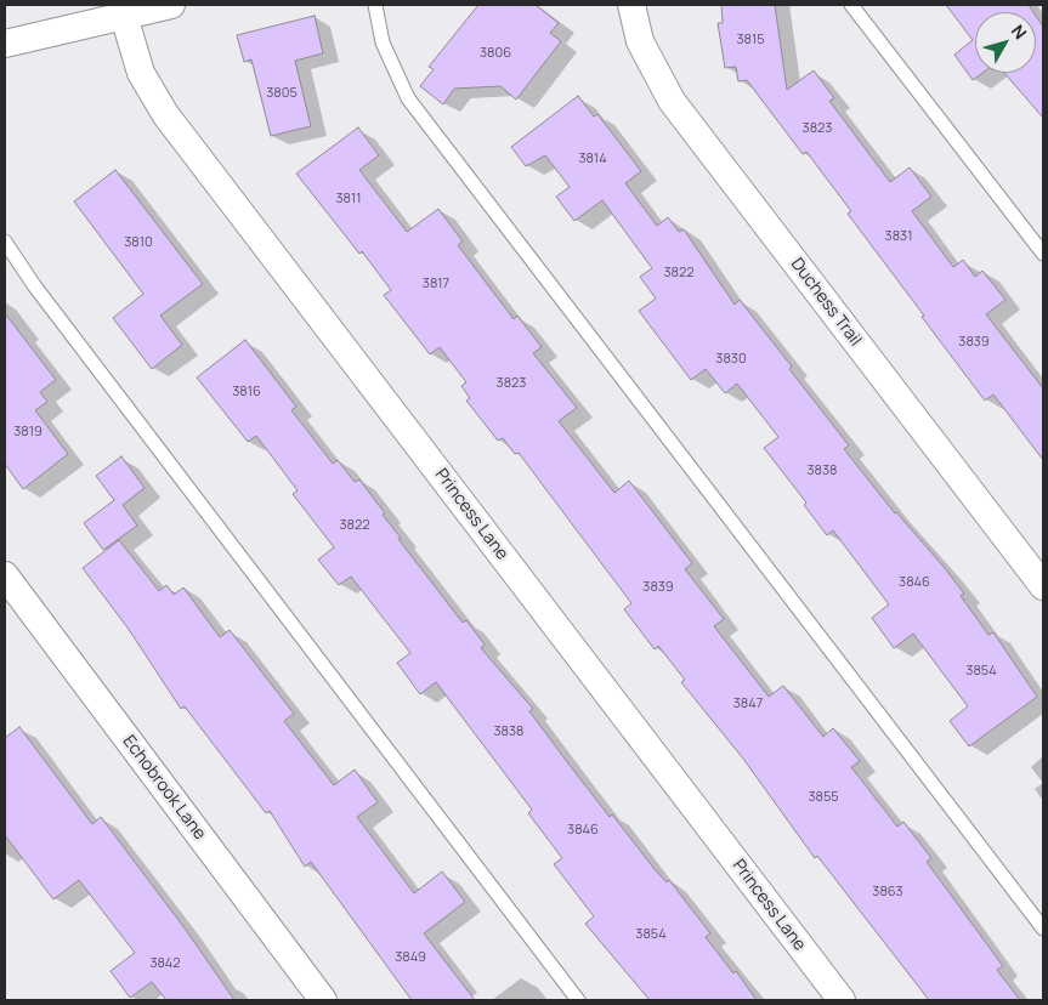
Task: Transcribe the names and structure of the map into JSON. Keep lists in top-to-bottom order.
{
  "streets": {
    "street": ["Duchess Trail", "Princess Lane", "Echobrook Lane"]
  },
  "house_numbers": [
    "3815",
    "3806",
    "3805",
    "3823",
    "3814",
    "3811",
    "3831",
    "3810",
    "3822",
    "3817",
    "3839",
    "3830",
    "3823",
    "3816",
    "3819",
    "3838",
    "3822",
    "3846",
    "3839",
    "3854",
    "3847",
    "3838",
    "3855",
    "3846",
    "3863",
    "3854",
    "3849",
    "3842"
  ],
  "north": "top right"
}
